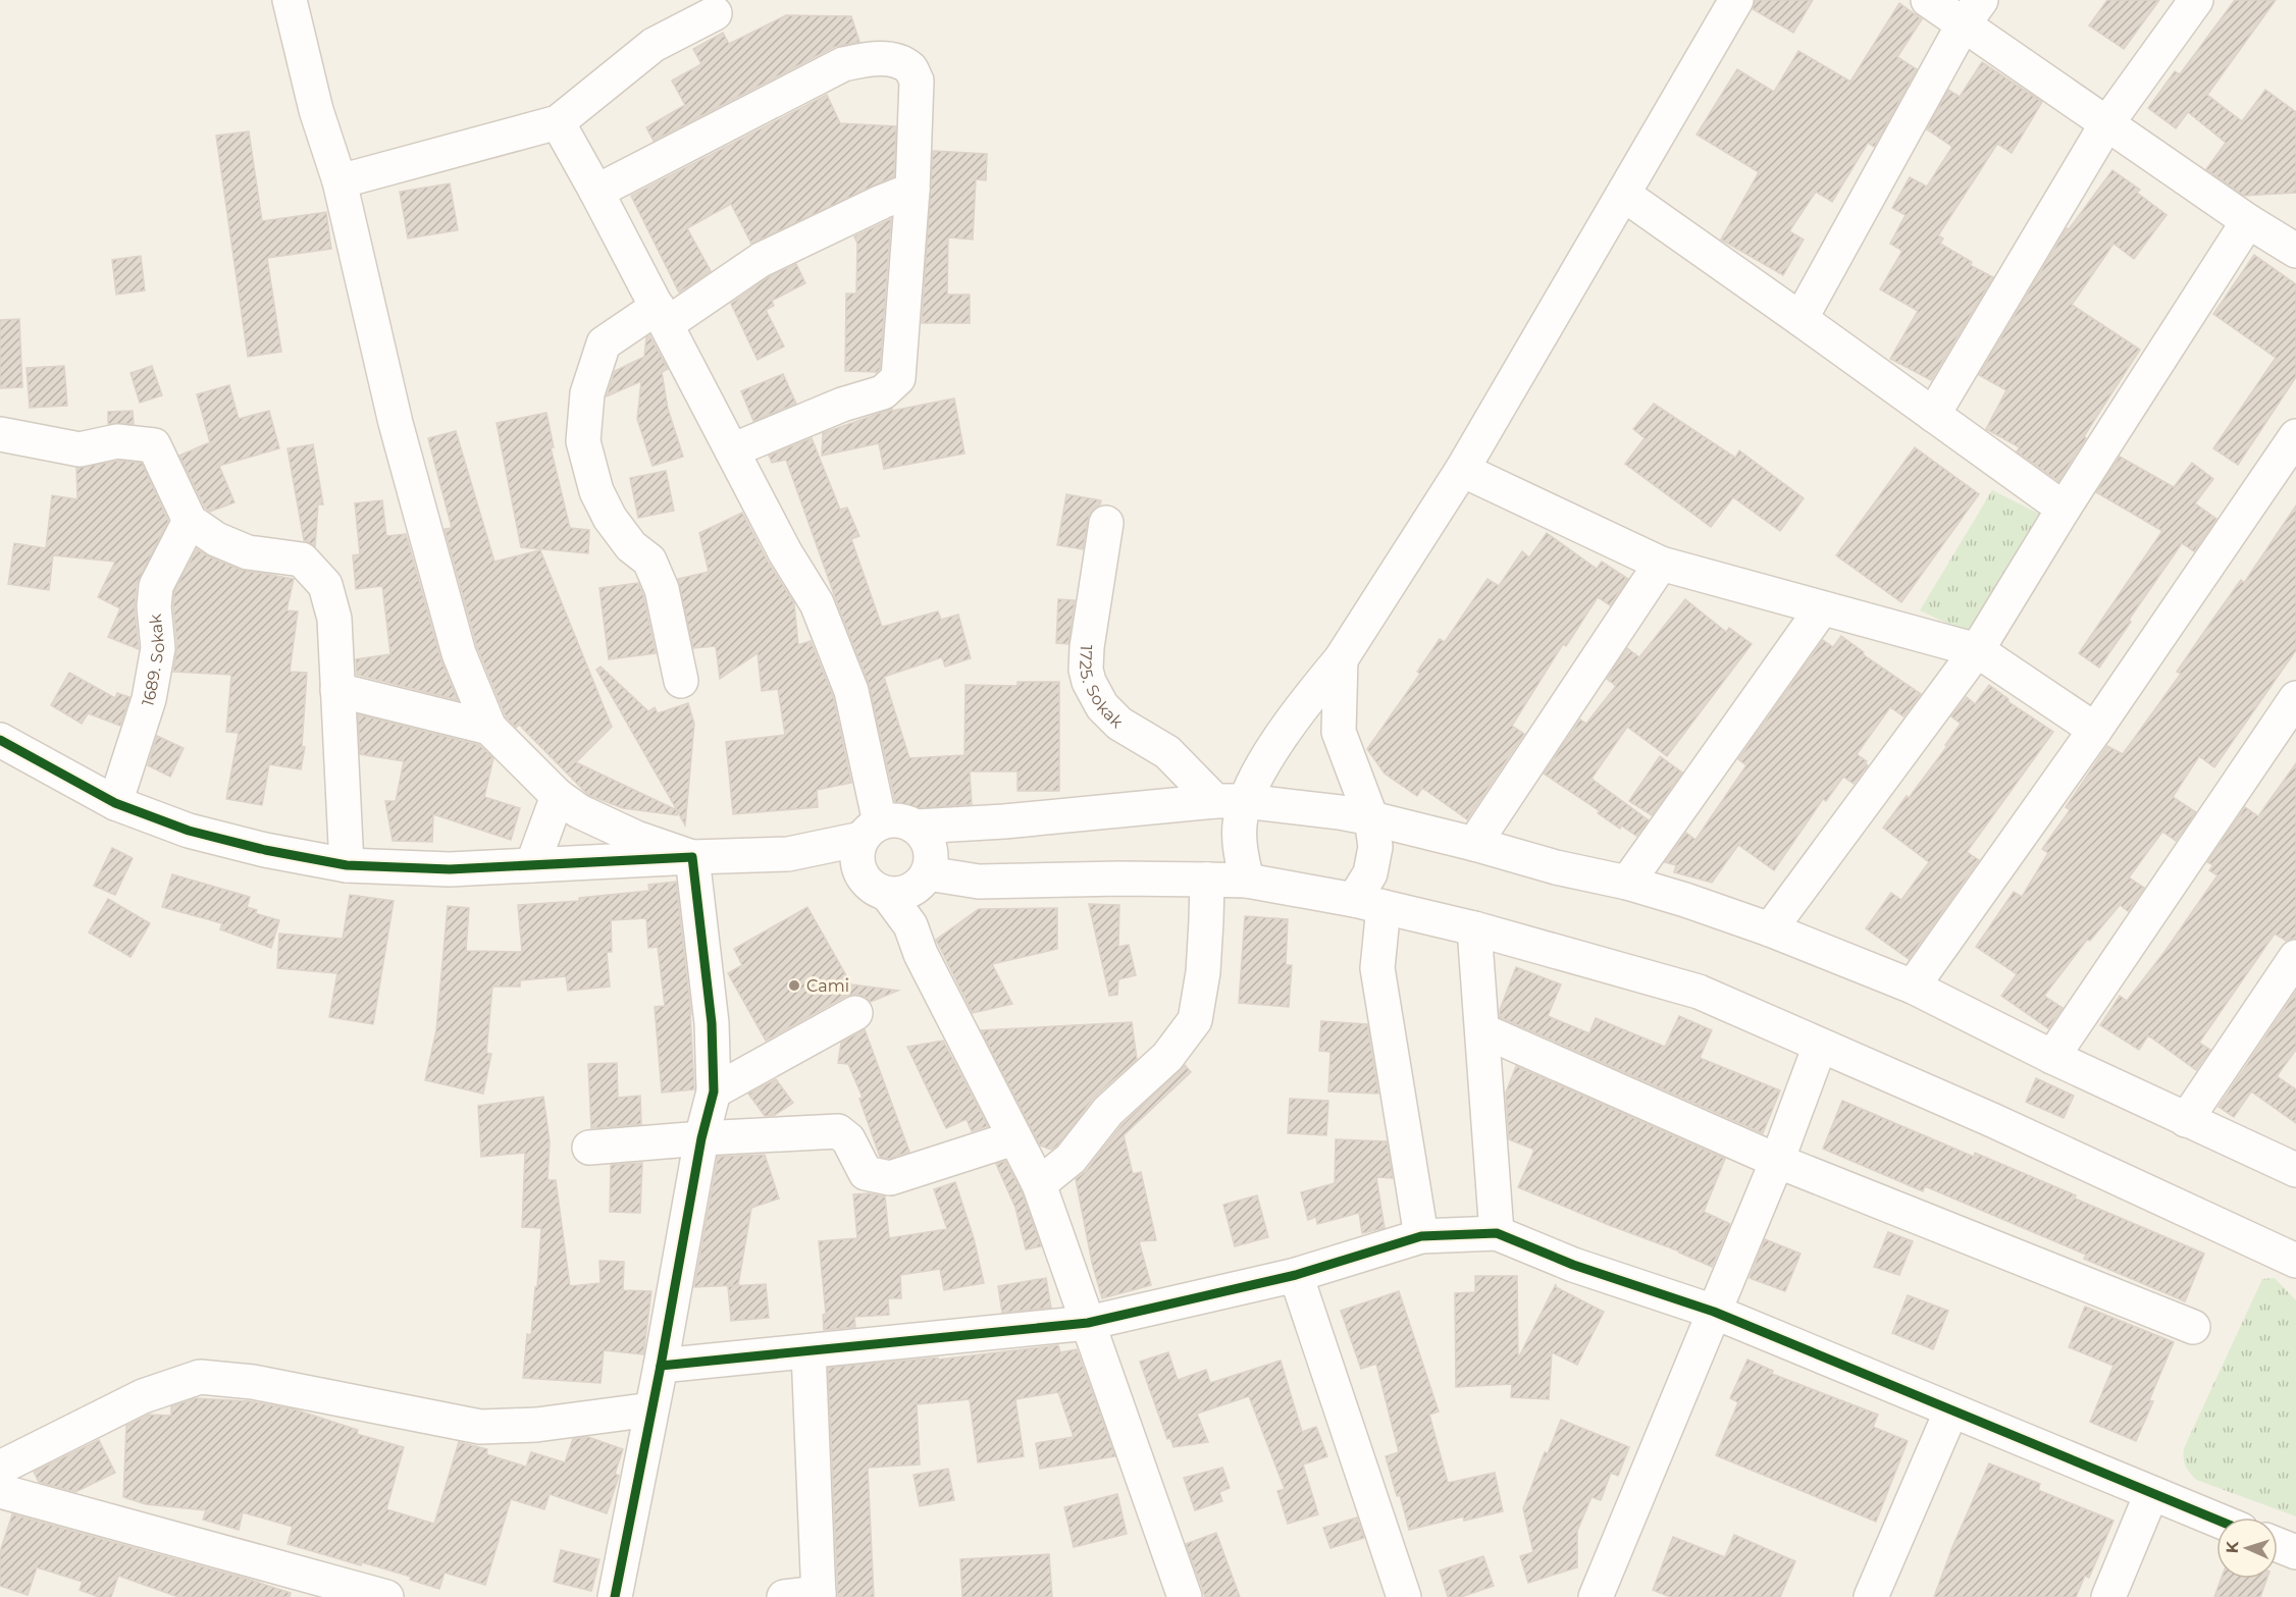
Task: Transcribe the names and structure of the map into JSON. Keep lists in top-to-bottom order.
{
  "streets": {
    "street": ["1689. Sokak", "1725. Sokak"]
  },
  "places": ["Cami"],
  "north": "left"
}
